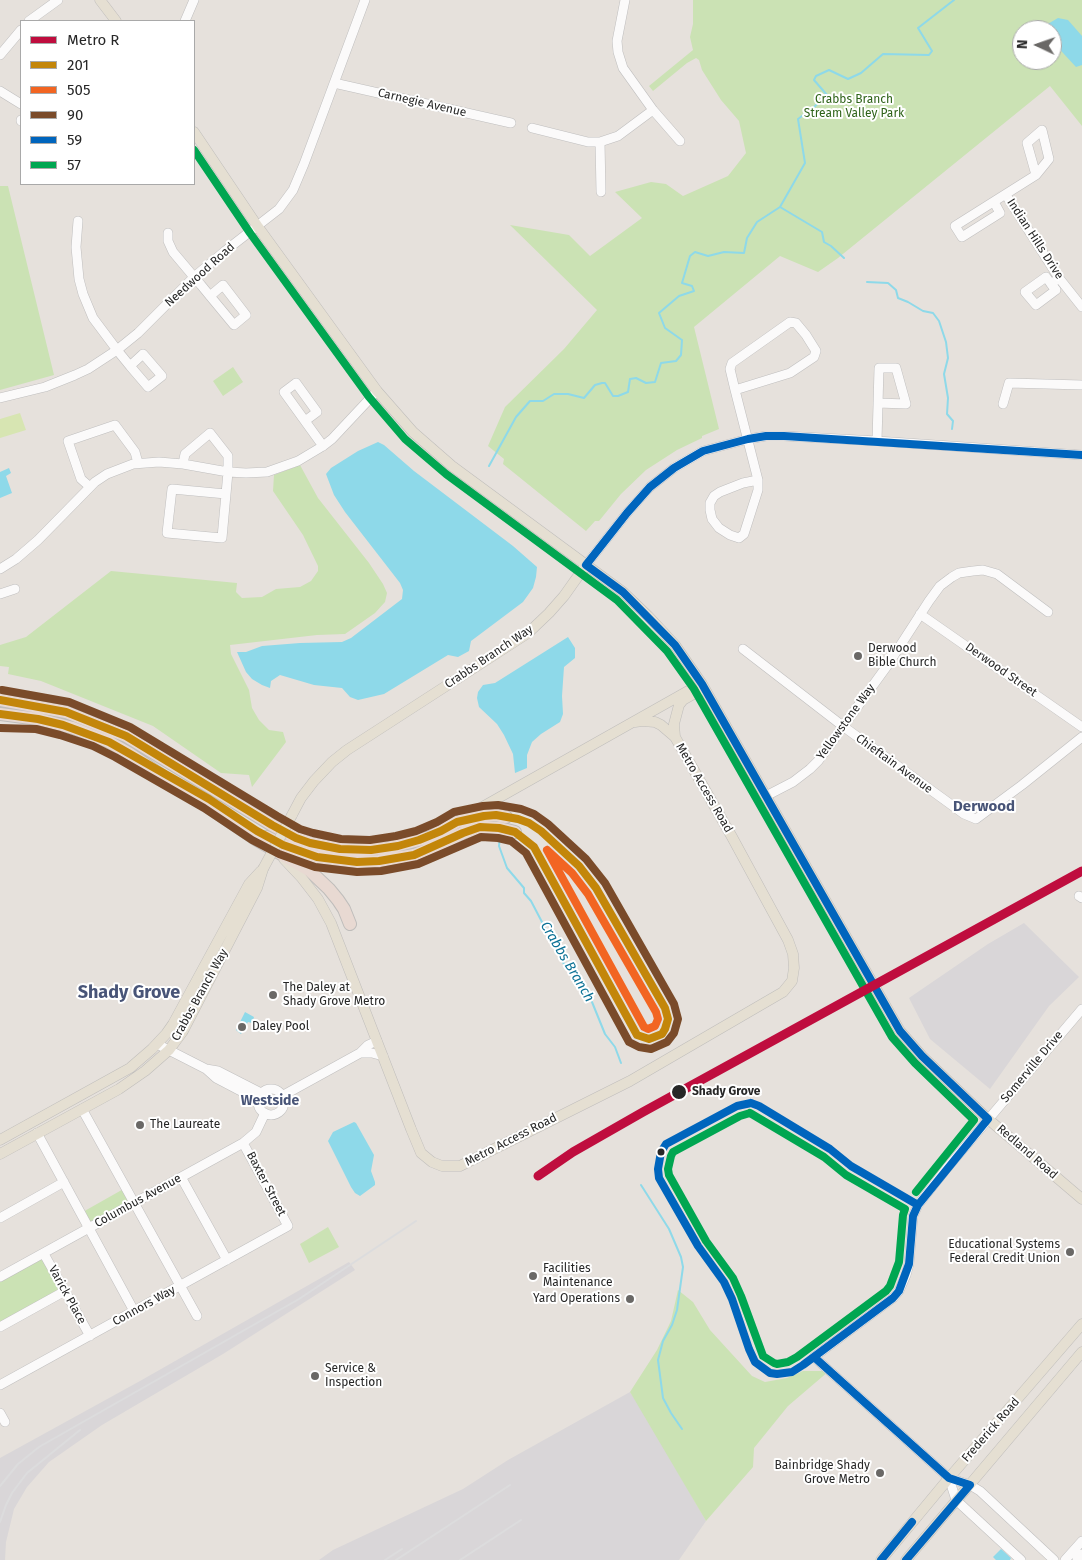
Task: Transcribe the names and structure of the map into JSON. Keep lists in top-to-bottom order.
{
  "streets": {
    "highway": ["Metro Access Road"],
    "main road": ["Crabbs Branch Way", "Redland Road", "Frederick Road"],
    "street": [
      "Carnegie Avenue",
      "Indian Hills Drive",
      "Needwood Road",
      "Derwood Street",
      "Yellowstone Way",
      "Chieftain Avenue",
      "Somerville Drive",
      "Baxter Street",
      "Columbus Avenue",
      "Varick Place",
      "Connors Way"
    ]
  },
  "crossings": [
    ["Carnegie Avenue", "Needwood Road"],
    ["Needwood Road", "Redland Road"],
    ["Crabbs Branch Way", "Redland Road"],
    ["Derwood Street", "Yellowstone Way"],
    ["Yellowstone Way", "Chieftain Avenue"],
    ["Yellowstone Way", "Redland Road"],
    ["Metro Access Road", "Redland Road"],
    ["Somerville Drive", "Redland Road"],
    ["Somerville Drive", "Frederick Road"],
    ["Baxter Street", "Columbus Avenue"],
    ["Baxter Street", "Connors Way"],
    ["Columbus Avenue", "Varick Place"],
    ["Varick Place", "Connors Way"]
  ],
  "districts": ["Derwood", "Shady Grove", "Westside"],
  "water": ["Crabbs Branch"],
  "parks": ["Crabbs Branch Stream Valley Park"],
  "places": [
    "Derwood Bible Church",
    "The Daley at Shady Grove Metro",
    "Daley Pool",
    "Shady Grove",
    "The Laureate",
    "Educational Systems Federal Credit Union",
    "Facilities Maintenance",
    "Yard Operations",
    "Service & Inspection",
    "Bainbridge Shady Grove Metro"
  ],
  "lines": [
    "transit line 57",
    "transit line 59",
    "transit line 90",
    "transit line 201",
    "transit line 505",
    "metro line R"
  ],
  "legend": [
    "Metro R",
    "201",
    "505",
    "90",
    "59",
    "57"
  ],
  "north": "left"
}
